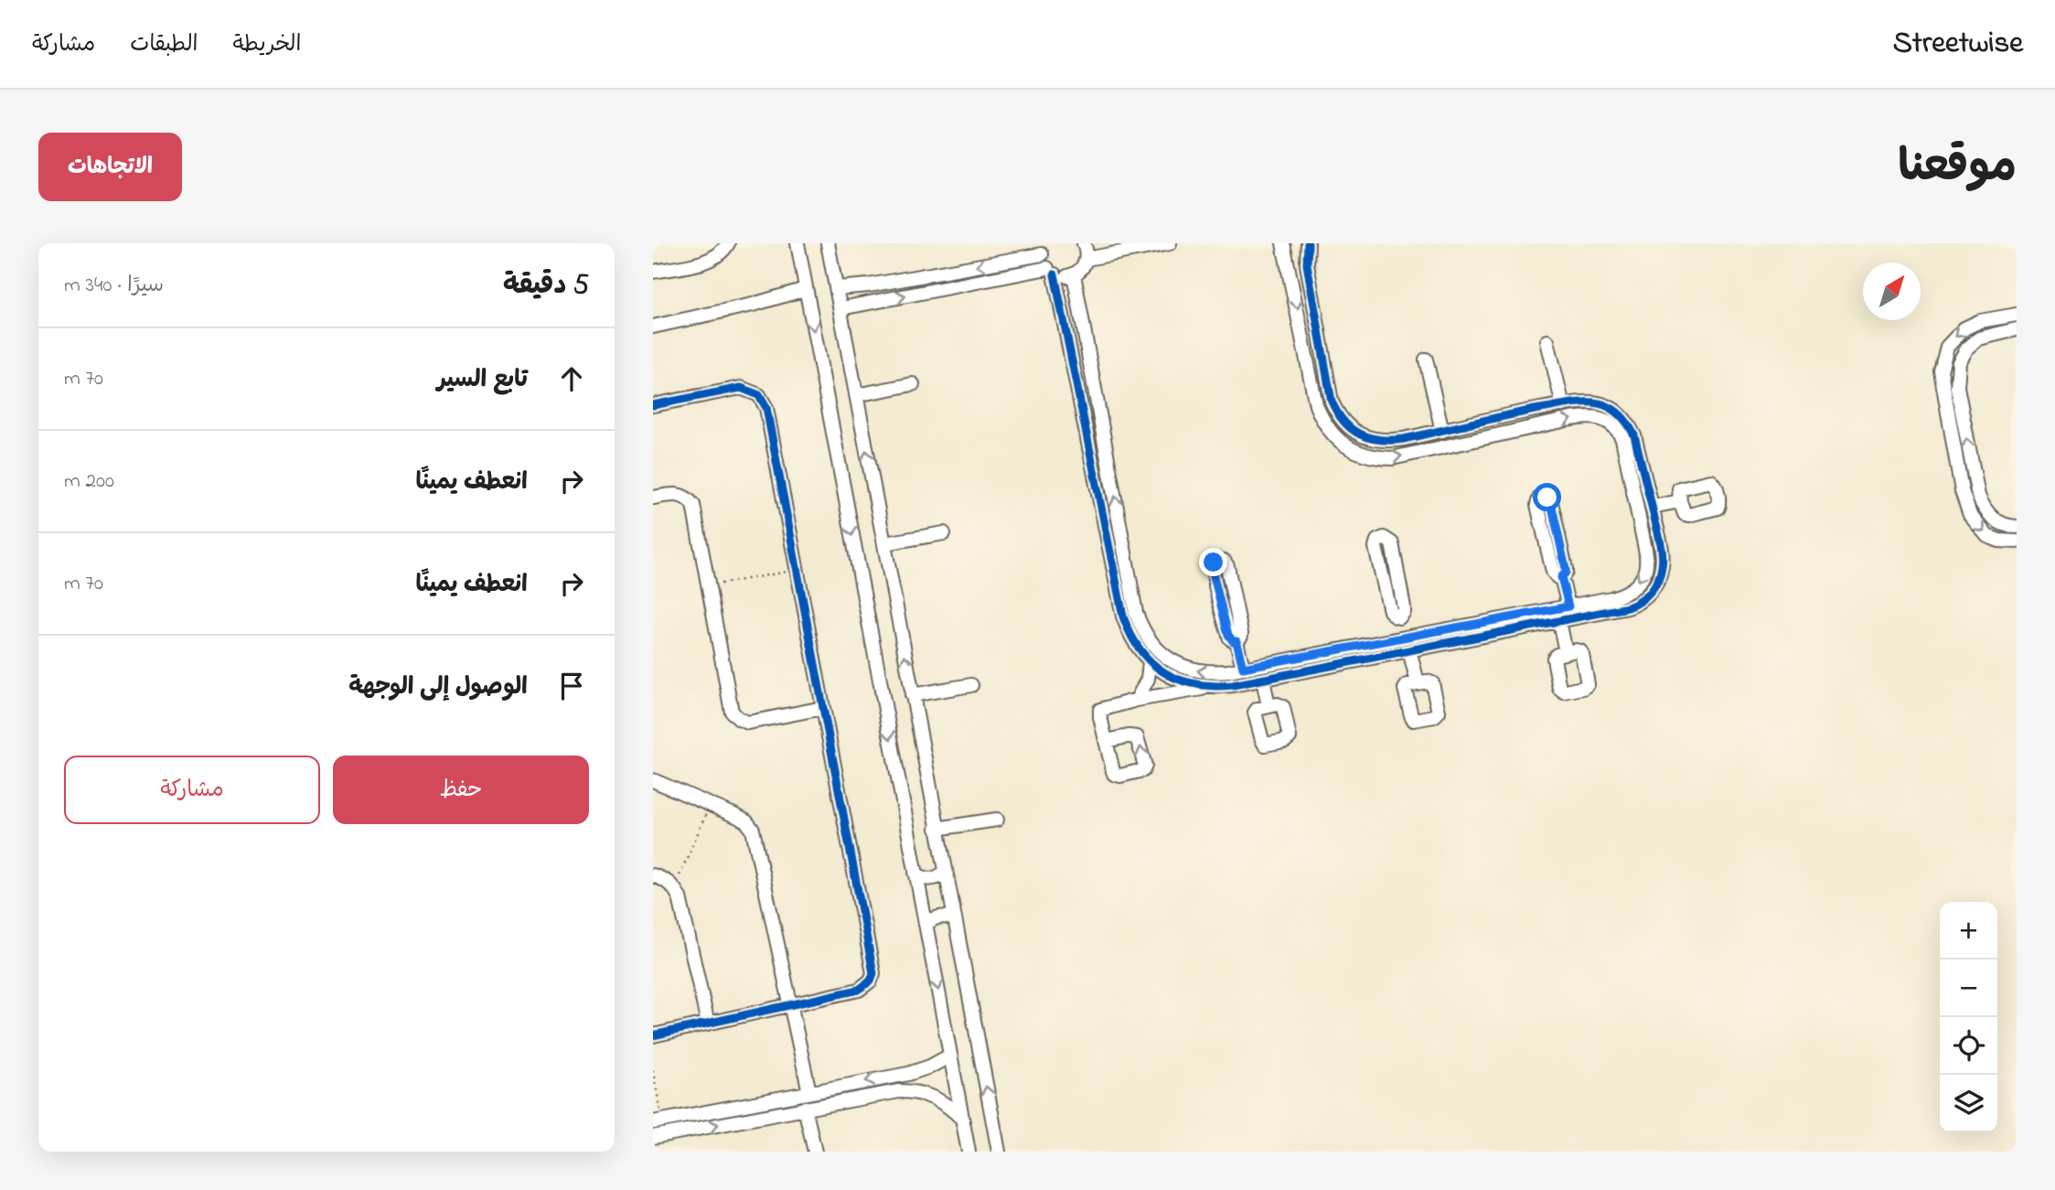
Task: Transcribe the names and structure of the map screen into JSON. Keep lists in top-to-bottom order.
{
  "north": "top right",
  "page": {
    "header": "Streetwise",
    "nav": ["الخريطة", "الطبقات", "مشاركة"],
    "title": "موقعنا",
    "buttons": [
      "الاتجاهات",
      ["حفظ", "مشاركة"]
    ],
    "heading": ["5 دقيقة", "سيرًا · 340 m"],
    "list": [
      ["تابع السير", "70 m"],
      ["انعطف يمينًا", "200 m"],
      ["انعطف يمينًا", "70 m"],
      "الوصول إلى الوجهة"
    ],
    "map_buttons": ["+", "−"]
  }
}
